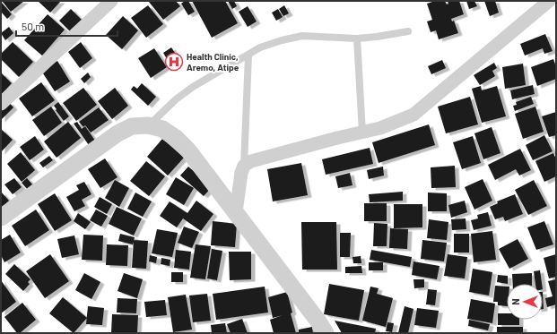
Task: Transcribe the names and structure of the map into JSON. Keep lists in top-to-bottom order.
{
  "places": {
    "hospital": ["Health Clinic, Aremo, Atipe"]
  },
  "scale_bar": "50 m",
  "north": "left"
}
